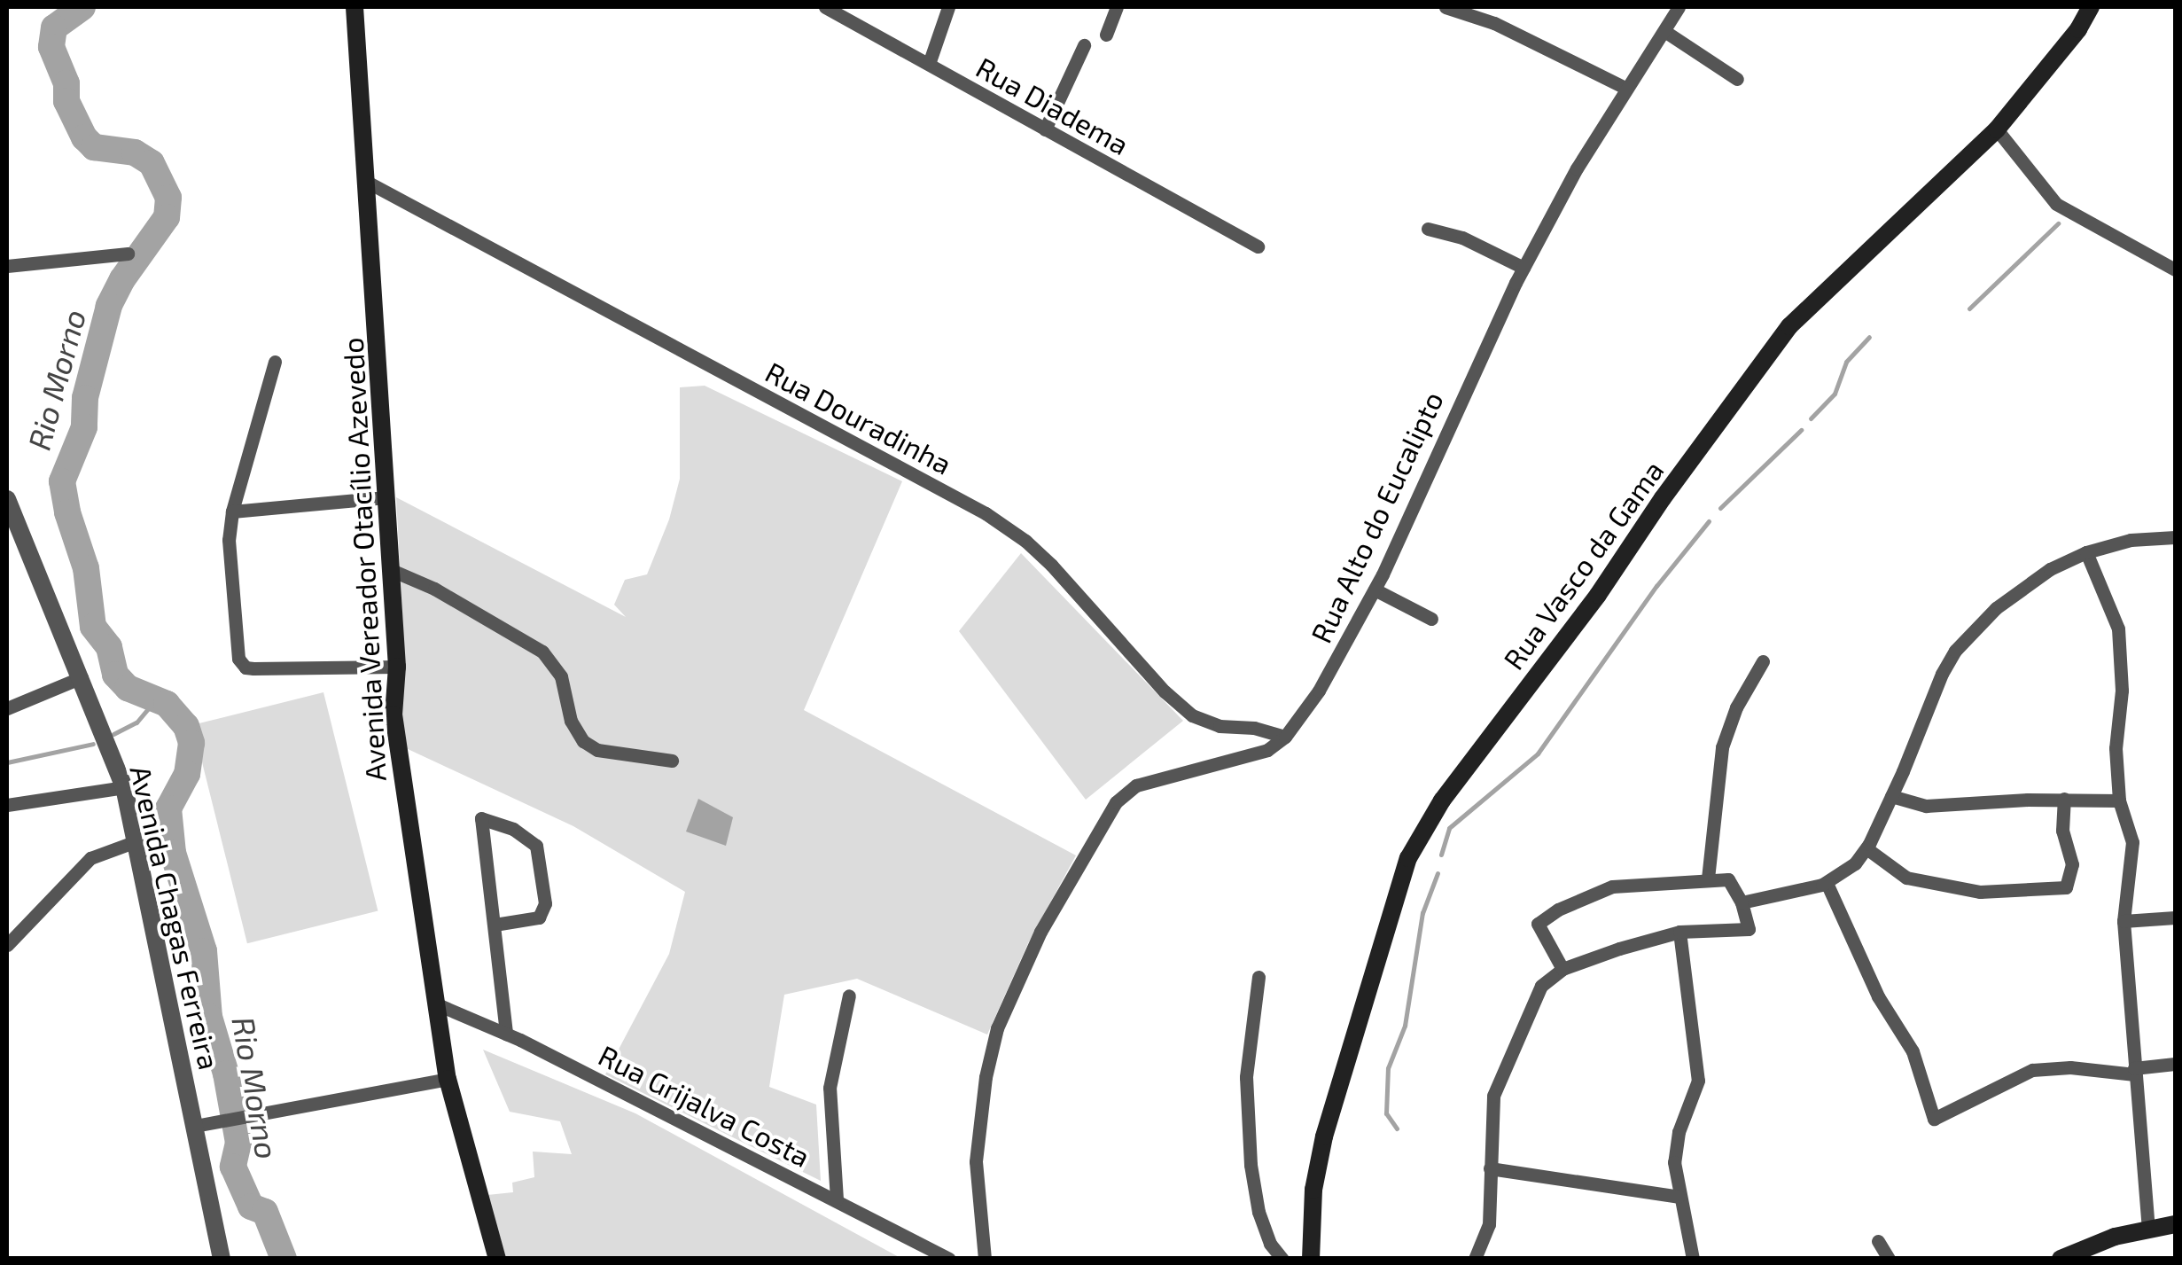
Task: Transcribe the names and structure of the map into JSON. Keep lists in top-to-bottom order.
{
  "streets": {
    "main road": ["Avenida Vereador Otacílio Azevedo", "Rua Vasco da Gama"],
    "street": [
      "Rua Diadema",
      "Rua Douradinha",
      "Rua Alto do Eucalipto",
      "Avenida Chagas Ferreira",
      "Rua Grijalva Costa"
    ]
  },
  "crossings": [
    ["Rua Douradinha", "Rua Alto do Eucalipto"],
    ["Rua Douradinha", "Avenida Vereador Otacílio Azevedo"],
    ["Avenida Vereador Otacílio Azevedo", "Rua Grijalva Costa"]
  ],
  "water": ["Rio Morno"]
}
